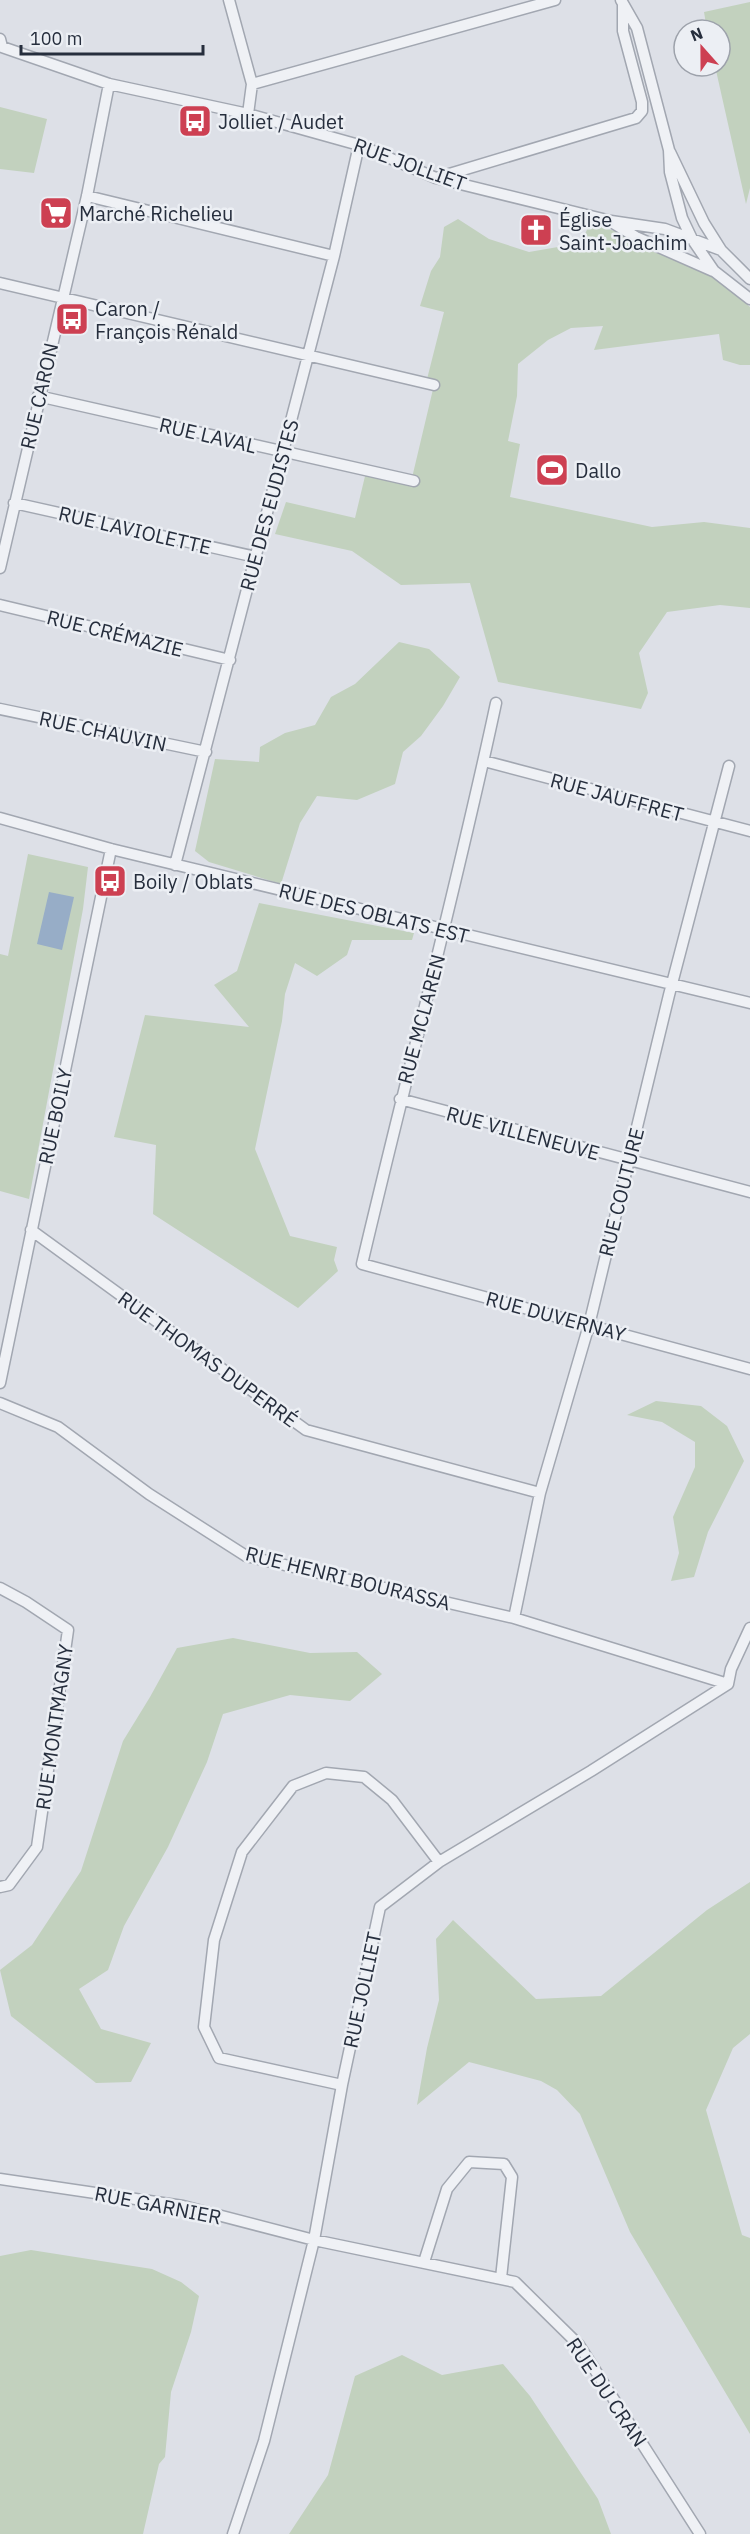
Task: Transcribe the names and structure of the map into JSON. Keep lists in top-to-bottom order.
{
  "streets": {
    "street": [
      "RUE JOLLIET",
      "RUE CARON",
      "RUE LAVAL",
      "RUE DES EUDISTES",
      "RUE LAVIOLETTE",
      "RUE CRÉMAZIE",
      "RUE CHAUVIN",
      "RUE JAUFFRET",
      "RUE DES OBLATS EST",
      "RUE MCLAREN",
      "RUE BOILY",
      "RUE VILLENEUVE",
      "RUE COUTURE",
      "RUE DUVERNAY",
      "RUE THOMAS DUPERRÉ",
      "RUE HENRI BOURASSA",
      "RUE MONTMAGNY",
      "RUE GARNIER",
      "RUE DU CRAN"
    ]
  },
  "crossings": [
    ["RUE JOLLIET", "RUE CARON"],
    ["RUE JOLLIET", "RUE DES EUDISTES"],
    ["RUE JOLLIET", "RUE HENRI BOURASSA"],
    ["RUE JOLLIET", "RUE GARNIER"],
    ["RUE JOLLIET", "RUE DU CRAN"],
    ["RUE CARON", "RUE LAVAL"],
    ["RUE CARON", "RUE LAVIOLETTE"],
    ["RUE LAVAL", "RUE DES EUDISTES"],
    ["RUE DES EUDISTES", "RUE LAVIOLETTE"],
    ["RUE DES EUDISTES", "RUE CRÉMAZIE"],
    ["RUE DES EUDISTES", "RUE CHAUVIN"],
    ["RUE DES EUDISTES", "RUE DES OBLATS EST"],
    ["RUE JAUFFRET", "RUE MCLAREN"],
    ["RUE JAUFFRET", "RUE COUTURE"],
    ["RUE DES OBLATS EST", "RUE MCLAREN"],
    ["RUE DES OBLATS EST", "RUE BOILY"],
    ["RUE DES OBLATS EST", "RUE COUTURE"],
    ["RUE MCLAREN", "RUE VILLENEUVE"],
    ["RUE MCLAREN", "RUE DUVERNAY"],
    ["RUE BOILY", "RUE THOMAS DUPERRÉ"],
    ["RUE VILLENEUVE", "RUE COUTURE"],
    ["RUE COUTURE", "RUE DUVERNAY"],
    ["RUE COUTURE", "RUE THOMAS DUPERRÉ"],
    ["RUE COUTURE", "RUE HENRI BOURASSA"],
    ["RUE GARNIER", "RUE DU CRAN"]
  ],
  "places": {
    "bus stop": ["Jolliet / Audet", "Caron / François Rénald", "Boily / Oblats"],
    "supermarket": ["Marché Richelieu"],
    "church": ["Église Saint-Joachim"],
    "sports": ["Dallo"]
  },
  "scale_bar": "100 m",
  "north": "top"
}
